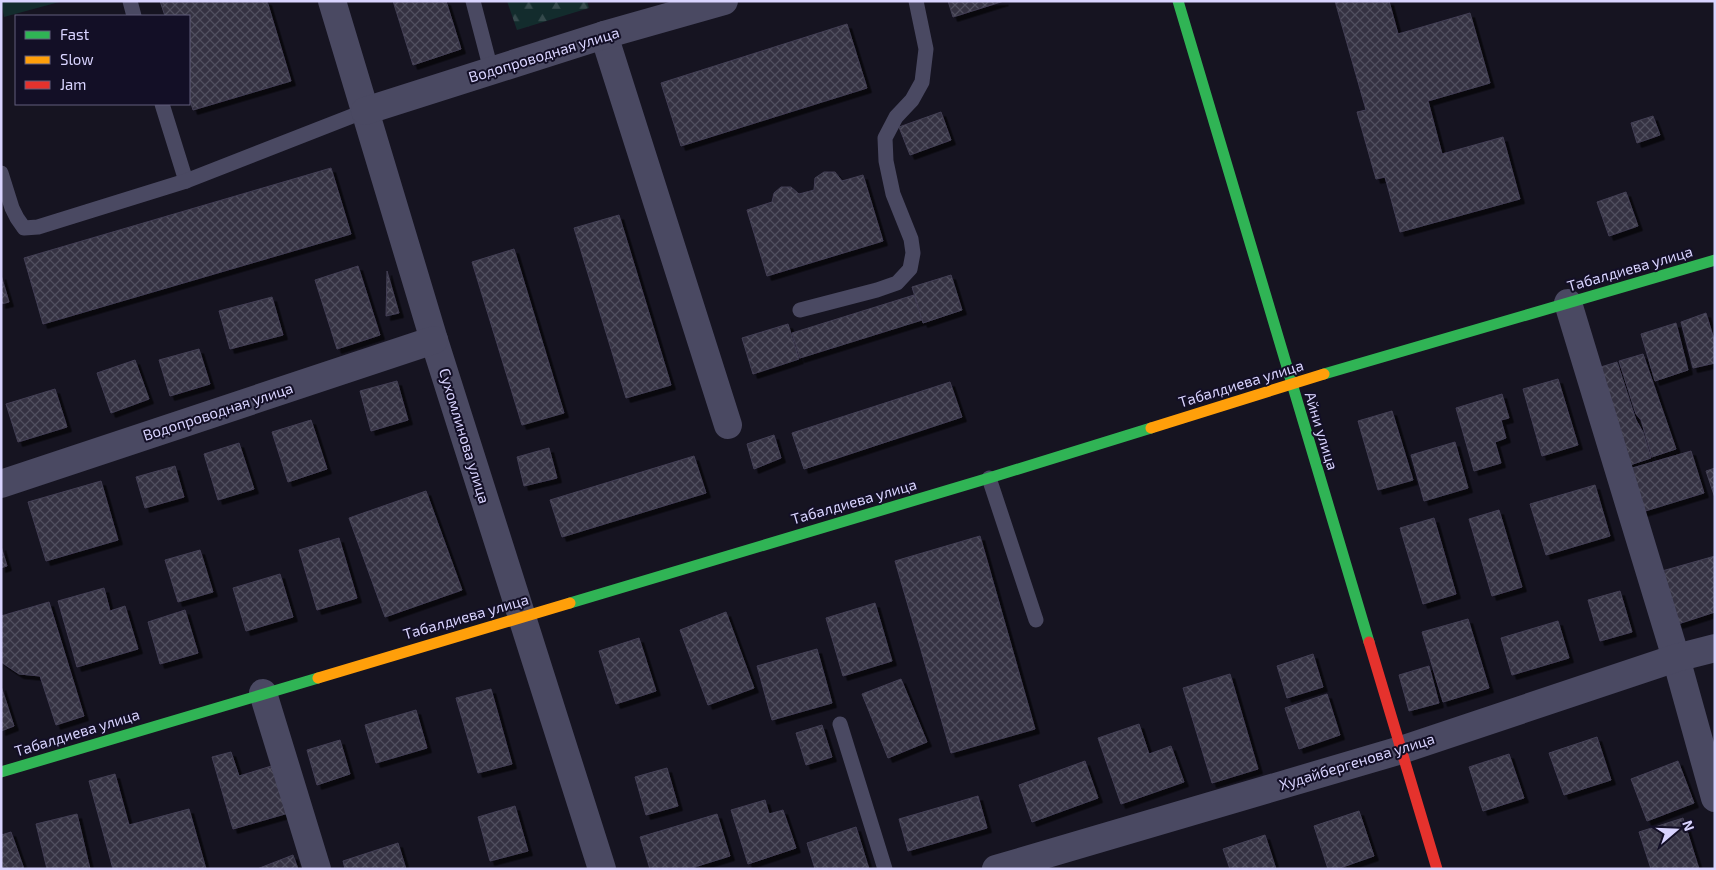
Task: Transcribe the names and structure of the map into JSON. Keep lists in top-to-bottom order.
{
  "streets": {
    "street": [
      "Водопроводная улица",
      "Табалдиева улица",
      "Айни улица",
      "Сухомлинова улица",
      "Худайбергенова улица"
    ]
  },
  "crossings": [
    ["Водопроводная улица", "Сухомлинова улица"],
    ["Табалдиева улица", "Айни улица"],
    ["Табалдиева улица", "Сухомлинова улица"],
    ["Айни улица", "Худайбергенова улица"]
  ],
  "legend": ["Fast", "Slow", "Jam"],
  "north": "right"
}
